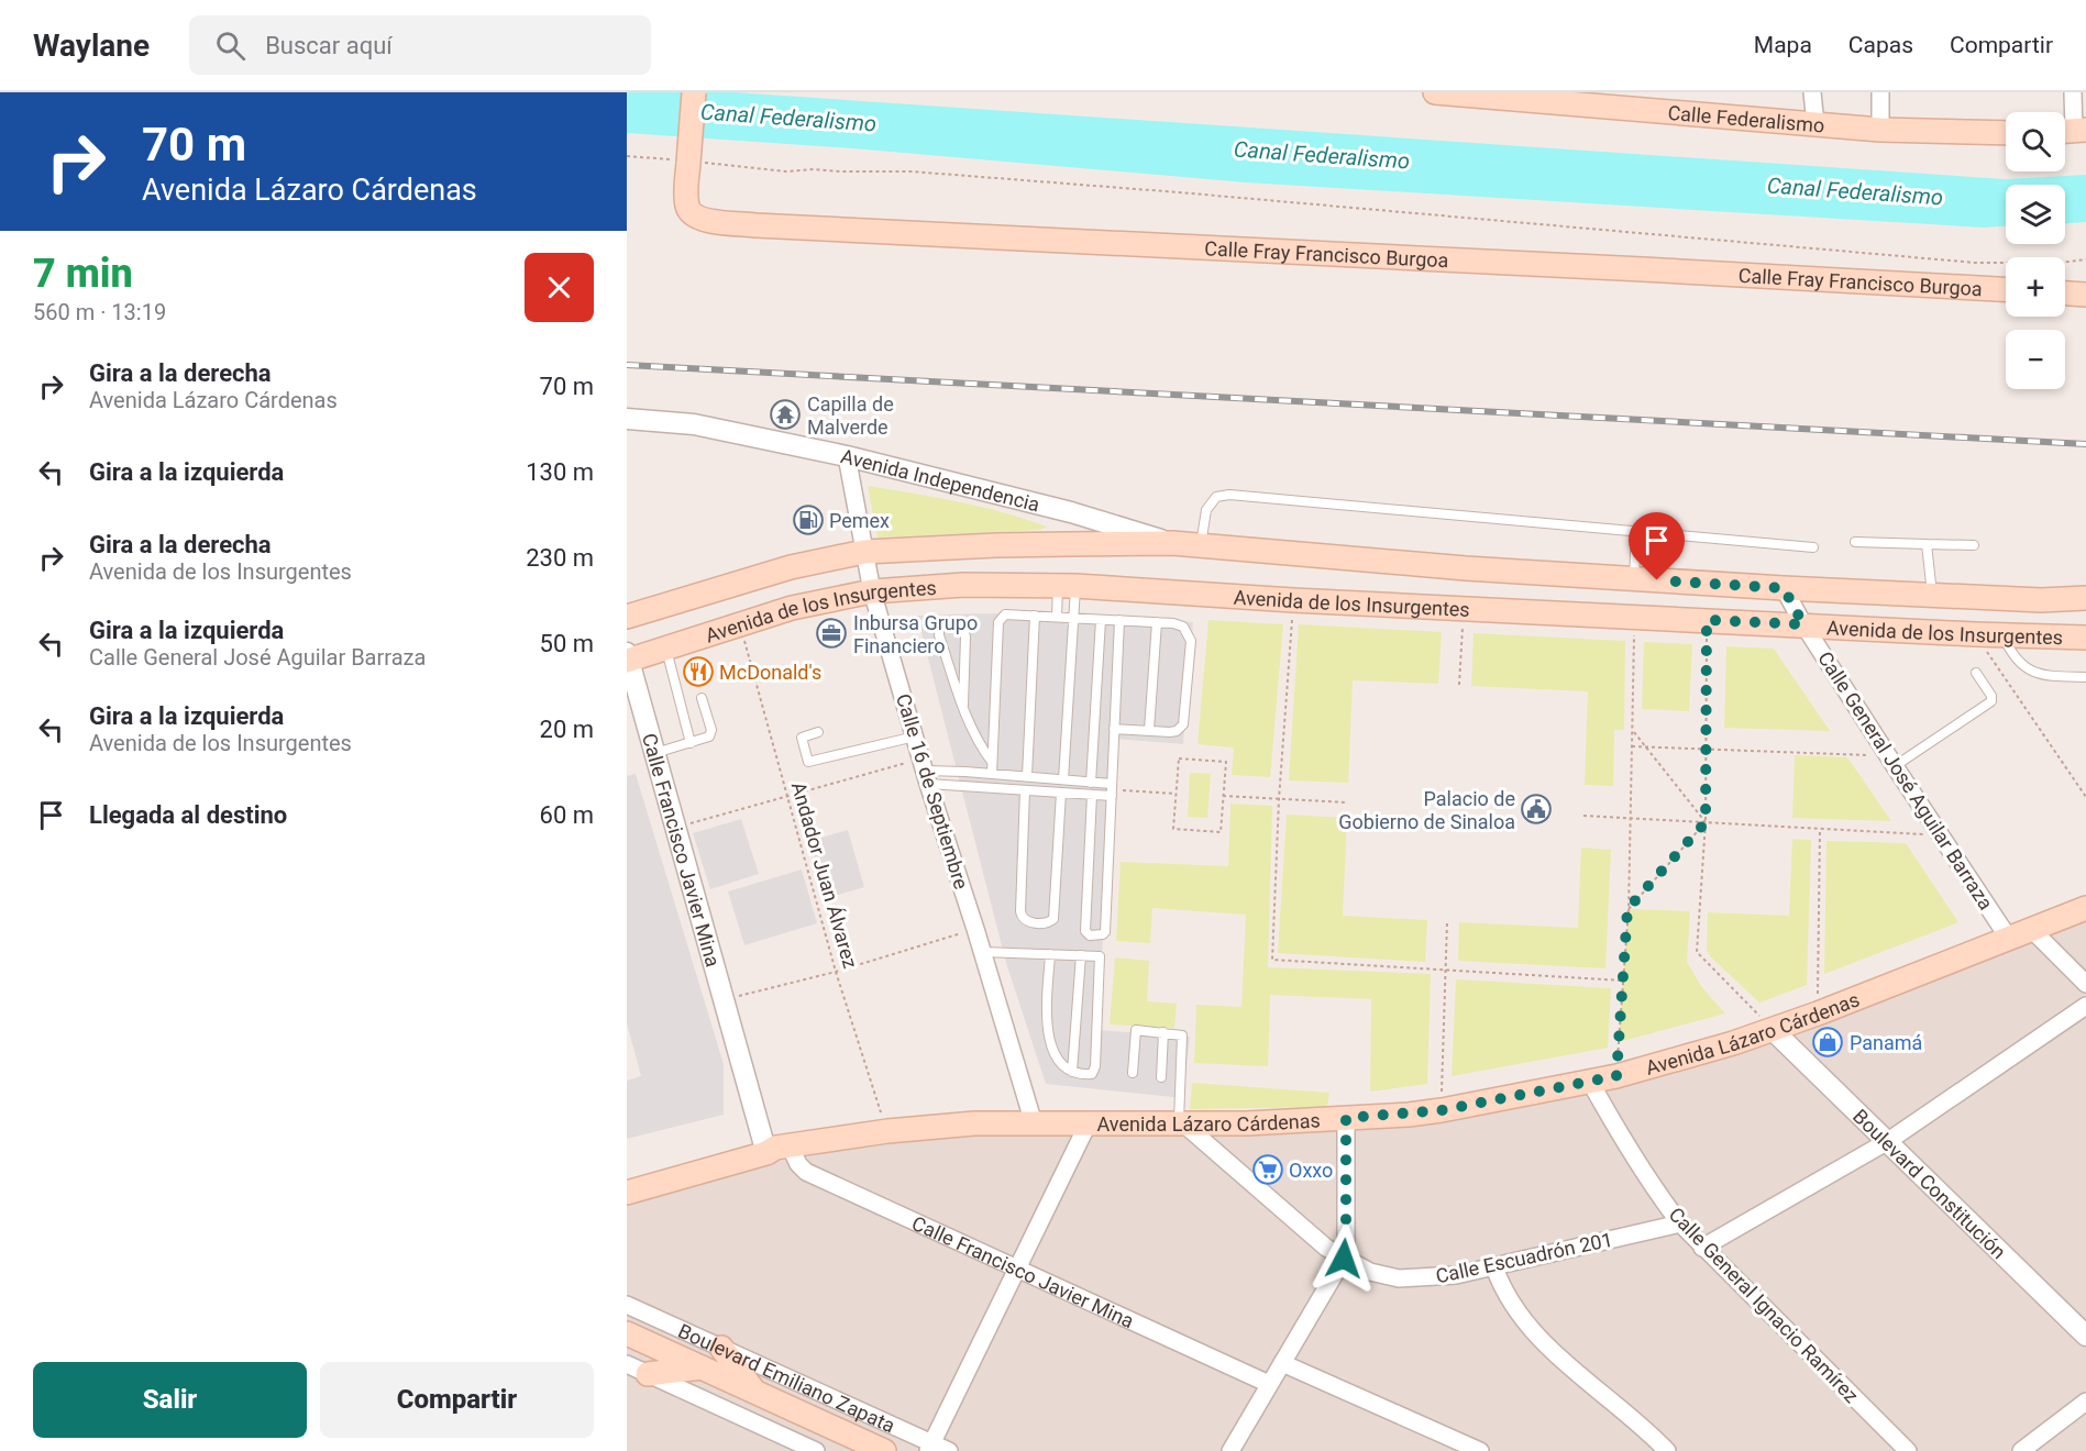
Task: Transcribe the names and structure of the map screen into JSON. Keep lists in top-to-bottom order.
{
  "streets": {
    "main road": [
      "Calle Federalismo",
      "Calle Fray Francisco Burgoa",
      "Avenida de los Insurgentes",
      "Avenida Lázaro Cárdenas",
      "Boulevard Emiliano Zapata"
    ],
    "street": [
      "Avenida Independencia",
      "Calle General José Aguilar Barraza",
      "Calle 16 de Septiembre",
      "Calle Francisco Javier Mina",
      "Boulevard Constitución",
      "Calle Escuadrón 201",
      "Calle General Ignacio Ramírez"
    ],
    "path": ["Andador Juan Álvarez"]
  },
  "crossings": [
    ["Avenida Independencia", "Avenida de los Insurgentes"],
    ["Avenida Independencia", "Calle 16 de Septiembre"],
    ["Avenida de los Insurgentes", "Calle General José Aguilar Barraza"],
    ["Avenida de los Insurgentes", "Calle 16 de Septiembre"],
    ["Avenida de los Insurgentes", "Calle Francisco Javier Mina"],
    ["Avenida de los Insurgentes", "Andador Juan Álvarez"],
    ["Calle General José Aguilar Barraza", "Avenida Lázaro Cárdenas"],
    ["Calle 16 de Septiembre", "Avenida Lázaro Cárdenas"],
    ["Calle Francisco Javier Mina", "Avenida Lázaro Cárdenas"],
    ["Andador Juan Álvarez", "Avenida Lázaro Cárdenas"],
    ["Avenida Lázaro Cárdenas", "Boulevard Constitución"],
    ["Avenida Lázaro Cárdenas", "Calle Escuadrón 201"],
    ["Avenida Lázaro Cárdenas", "Calle General Ignacio Ramírez"],
    ["Calle Escuadrón 201", "Calle General Ignacio Ramírez"]
  ],
  "water": ["Canal Federalismo"],
  "places": {
    "temple": ["Capilla de Malverde"],
    "fuel station": ["Pemex"],
    "office": ["Inbursa Grupo Financiero"],
    "restaurant": ["McDonald's"],
    "public building": ["Palacio de Gobierno de Sinaloa"],
    "shop": ["Panamá"],
    "supermarket": ["Oxxo"]
  },
  "page": {
    "header": "Waylane",
    "search": "Buscar aquí",
    "nav": ["Mapa", "Capas", "Compartir"],
    "turn": ["70 m", "Avenida Lázaro Cárdenas"],
    "map_buttons": ["+", "−"],
    "heading": ["7 min", "560 m · 13:19"],
    "list": [
      {
        "name": "Gira a la derecha",
        "note": "Avenida Lázaro Cárdenas",
        "value": "70 m"
      },
      {
        "name": "Gira a la izquierda",
        "value": "130 m"
      },
      {
        "name": "Gira a la derecha",
        "note": "Avenida de los Insurgentes",
        "value": "230 m"
      },
      {
        "name": "Gira a la izquierda",
        "note": "Calle General José Aguilar Barraza",
        "value": "50 m"
      },
      {
        "name": "Gira a la izquierda",
        "note": "Avenida de los Insurgentes",
        "value": "20 m"
      },
      {
        "name": "Llegada al destino",
        "value": "60 m"
      }
    ],
    "buttons": ["Salir", "Compartir"]
  }
}
